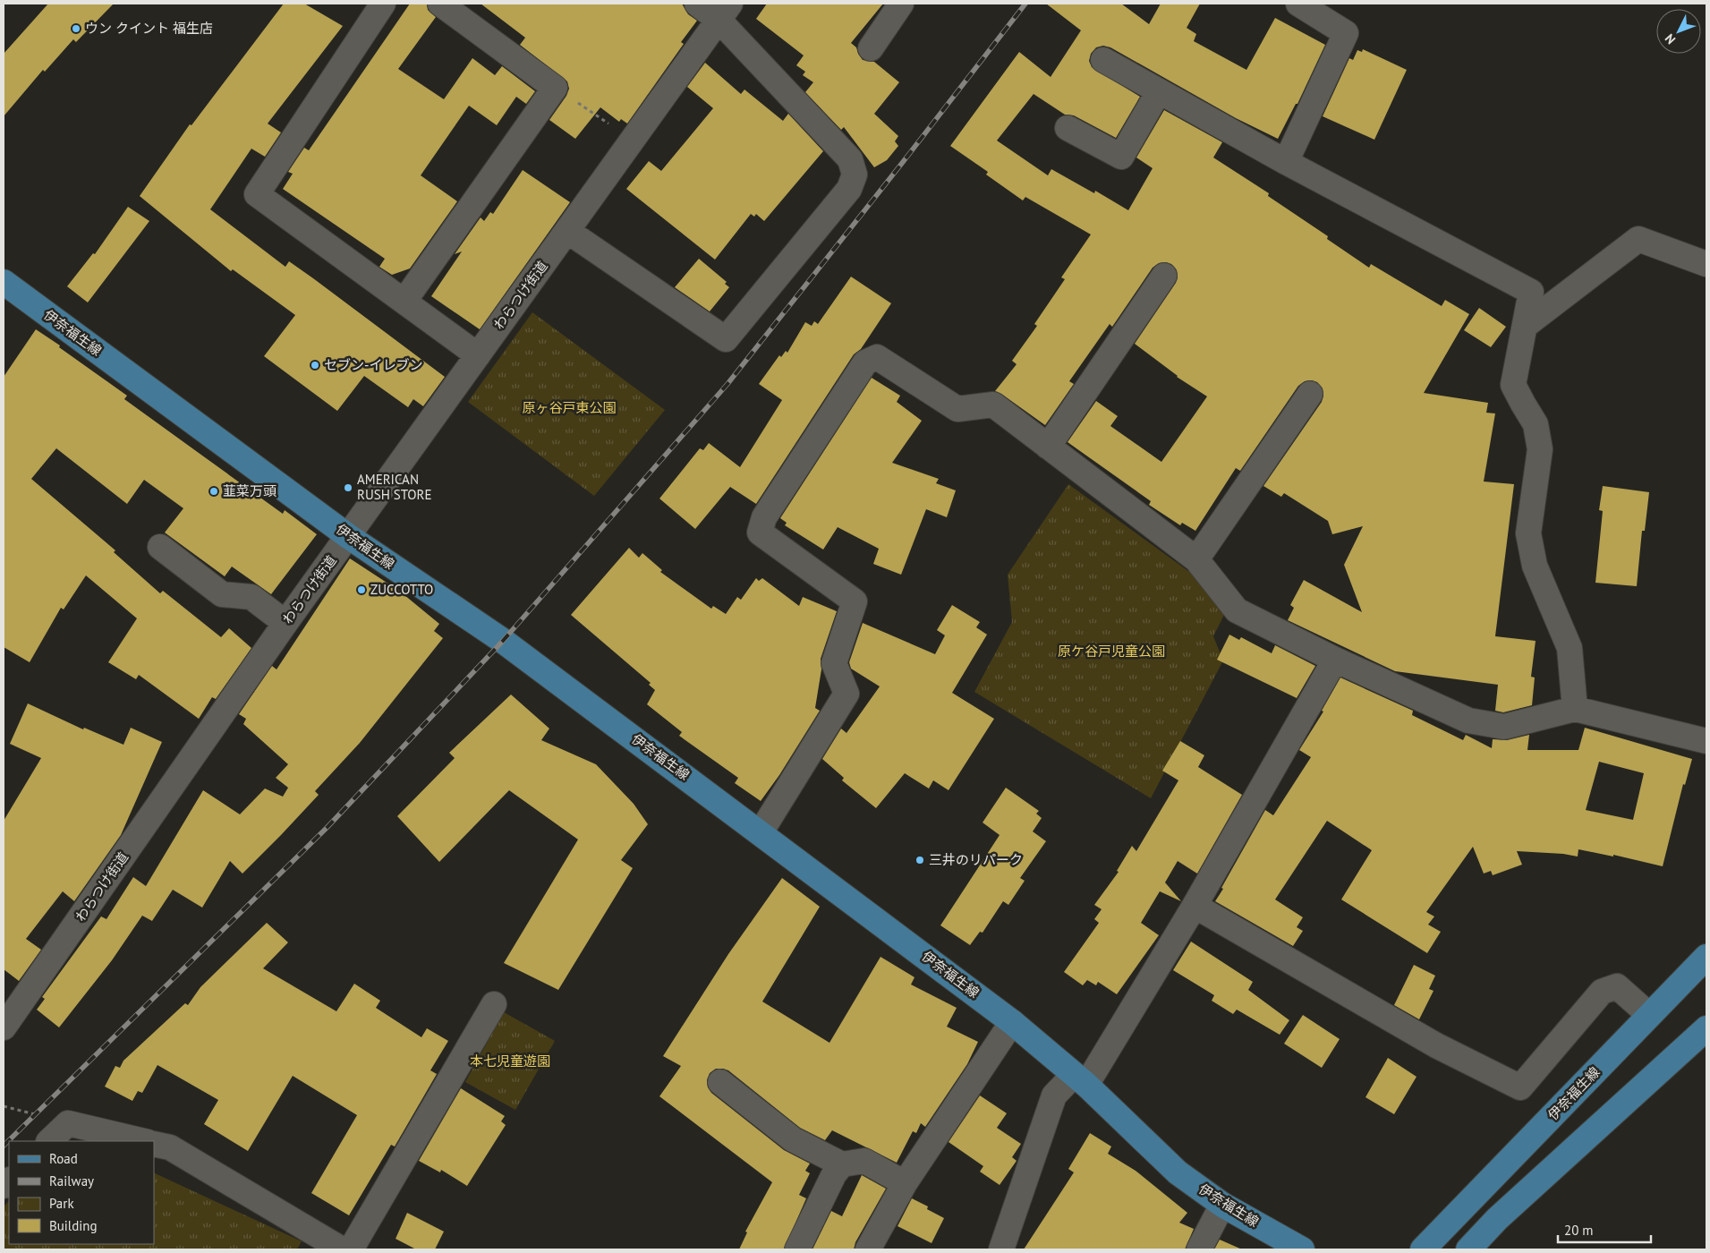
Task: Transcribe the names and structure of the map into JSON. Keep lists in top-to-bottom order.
{
  "streets": {
    "main road": ["伊奈福生線"],
    "street": ["わらつけ街道"]
  },
  "crossings": [
    ["わらつけ街道", "伊奈福生線"]
  ],
  "parks": ["原ヶ谷戸東公園", "原ケ谷戸児童公園", "本七児童遊園"],
  "places": [
    "ウン クイント 福生店",
    "セブン-イレブン",
    "AMERICAN RUSH STORE",
    "韮菜万頭",
    "ZUCCOTTO",
    "三井のリパーク"
  ],
  "legend": [
    "Road",
    "Railway",
    "Park",
    "Building"
  ],
  "scale_bar": "20 m",
  "north": "bottom left"
}
